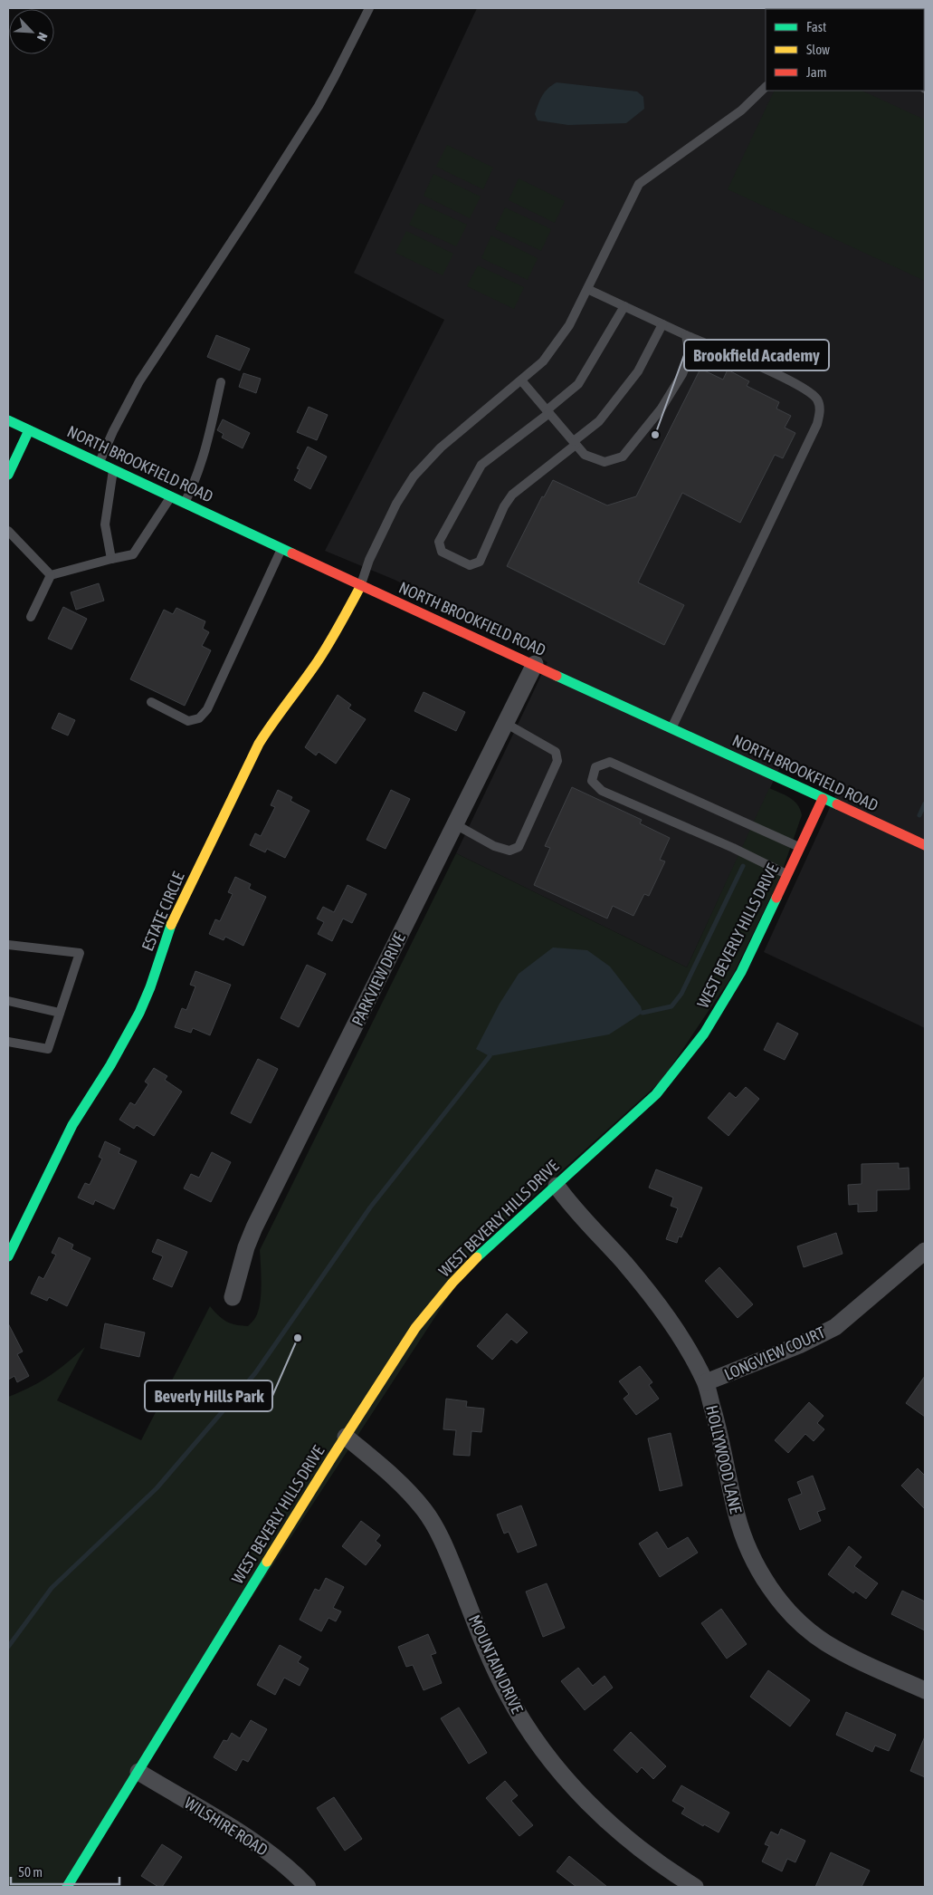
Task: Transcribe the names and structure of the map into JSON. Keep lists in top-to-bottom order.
{
  "streets": {
    "street": [
      "NORTH BROOKFIELD ROAD",
      "ESTATE CIRCLE",
      "WEST BEVERLY HILLS DRIVE",
      "PARKVIEW DRIVE",
      "LONGVIEW COURT",
      "HOLLYWOOD LANE",
      "MOUNTAIN DRIVE",
      "WILSHIRE ROAD"
    ]
  },
  "crossings": [
    ["NORTH BROOKFIELD ROAD", "ESTATE CIRCLE"],
    ["NORTH BROOKFIELD ROAD", "WEST BEVERLY HILLS DRIVE"],
    ["NORTH BROOKFIELD ROAD", "PARKVIEW DRIVE"],
    ["WEST BEVERLY HILLS DRIVE", "HOLLYWOOD LANE"],
    ["WEST BEVERLY HILLS DRIVE", "MOUNTAIN DRIVE"],
    ["WEST BEVERLY HILLS DRIVE", "WILSHIRE ROAD"],
    ["LONGVIEW COURT", "HOLLYWOOD LANE"]
  ],
  "places": ["Brookfield Academy", "Beverly Hills Park"],
  "legend": ["Fast", "Slow", "Jam"],
  "scale_bar": "50 m",
  "north": "bottom right"
}
